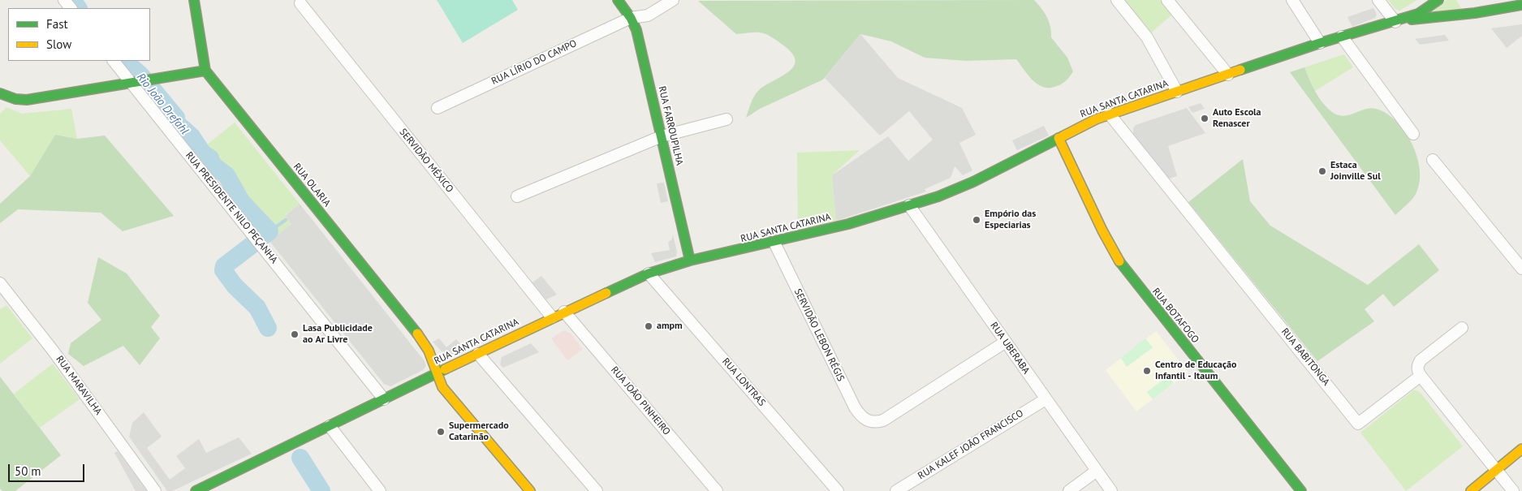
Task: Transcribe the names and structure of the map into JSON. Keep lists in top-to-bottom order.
{
  "streets": {
    "main road": [
      "RUA SANTA CATARINA",
      "RUA FARROUPILHA",
      "RUA OLARIA",
      "RUA BOTAFOGO"
    ],
    "street": [
      "RUA LÍRIO DO CAMPO",
      "SERVIDÃO MÉXICO",
      "RUA PRESIDENTE NILO PEÇANHA",
      "SERVIDÃO LEBON RÉGIS",
      "RUA UBERABA",
      "RUA BABITONGA",
      "RUA LONTRAS",
      "RUA MARAVILHA",
      "RUA JOÃO PINHEIRO",
      "RUA KALEF JOÃO FRANCISCO"
    ]
  },
  "crossings": [
    ["RUA LÍRIO DO CAMPO", "RUA FARROUPILHA"],
    ["RUA SANTA CATARINA", "RUA FARROUPILHA"],
    ["RUA SANTA CATARINA", "SERVIDÃO MÉXICO"],
    ["RUA SANTA CATARINA", "RUA OLARIA"],
    ["RUA SANTA CATARINA", "RUA PRESIDENTE NILO PEÇANHA"],
    ["RUA SANTA CATARINA", "RUA BOTAFOGO"],
    ["RUA SANTA CATARINA", "SERVIDÃO LEBON RÉGIS"],
    ["RUA SANTA CATARINA", "RUA UBERABA"],
    ["RUA SANTA CATARINA", "RUA BABITONGA"],
    ["RUA SANTA CATARINA", "RUA LONTRAS"],
    ["RUA SANTA CATARINA", "RUA JOÃO PINHEIRO"],
    ["SERVIDÃO LEBON RÉGIS", "RUA UBERABA"],
    ["RUA UBERABA", "RUA KALEF JOÃO FRANCISCO"]
  ],
  "water": ["Rio João Drefahl"],
  "places": [
    "Auto Escola Renascer",
    "Estaca Joinville Sul",
    "Empório das Especiarias",
    "ampm",
    "Lasa Publicidade ao Ar Livre",
    "Centro de Educação Infantil - Itaum",
    "Supermercado Catarinão"
  ],
  "legend": ["Fast", "Slow"],
  "scale_bar": "50 m"
}
